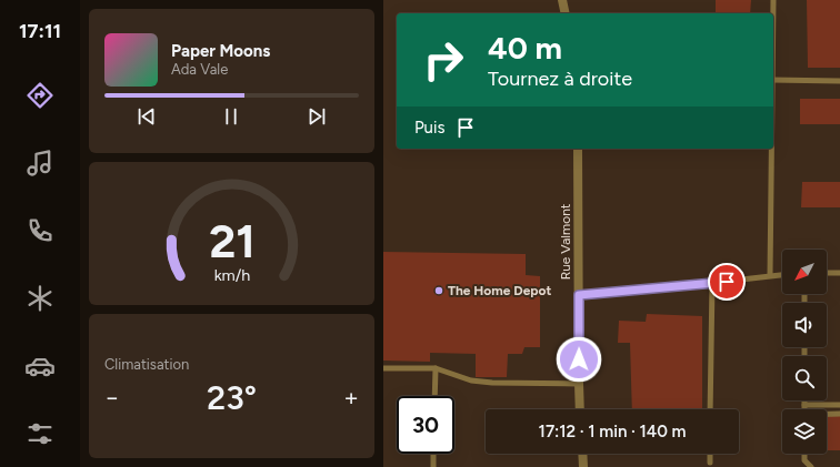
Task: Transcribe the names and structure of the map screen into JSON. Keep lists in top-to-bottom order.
{
  "streets": {
    "street": ["Rue Valmont"]
  },
  "places": ["The Home Depot"],
  "north": "bottom left",
  "page": {
    "tabs": "17:11",
    "turn": ["40 m", "Tournez à droite"],
    "song": ["Paper Moons", "Ada Vale"],
    "then": "Puis",
    "tile": "Climatisation",
    "heat": ["−", "23°", "+"],
    "limit": "30",
    "trip": "17:12 · 1 min · 140 m",
    "gauge": ["21", "km/h"]
  }
}
